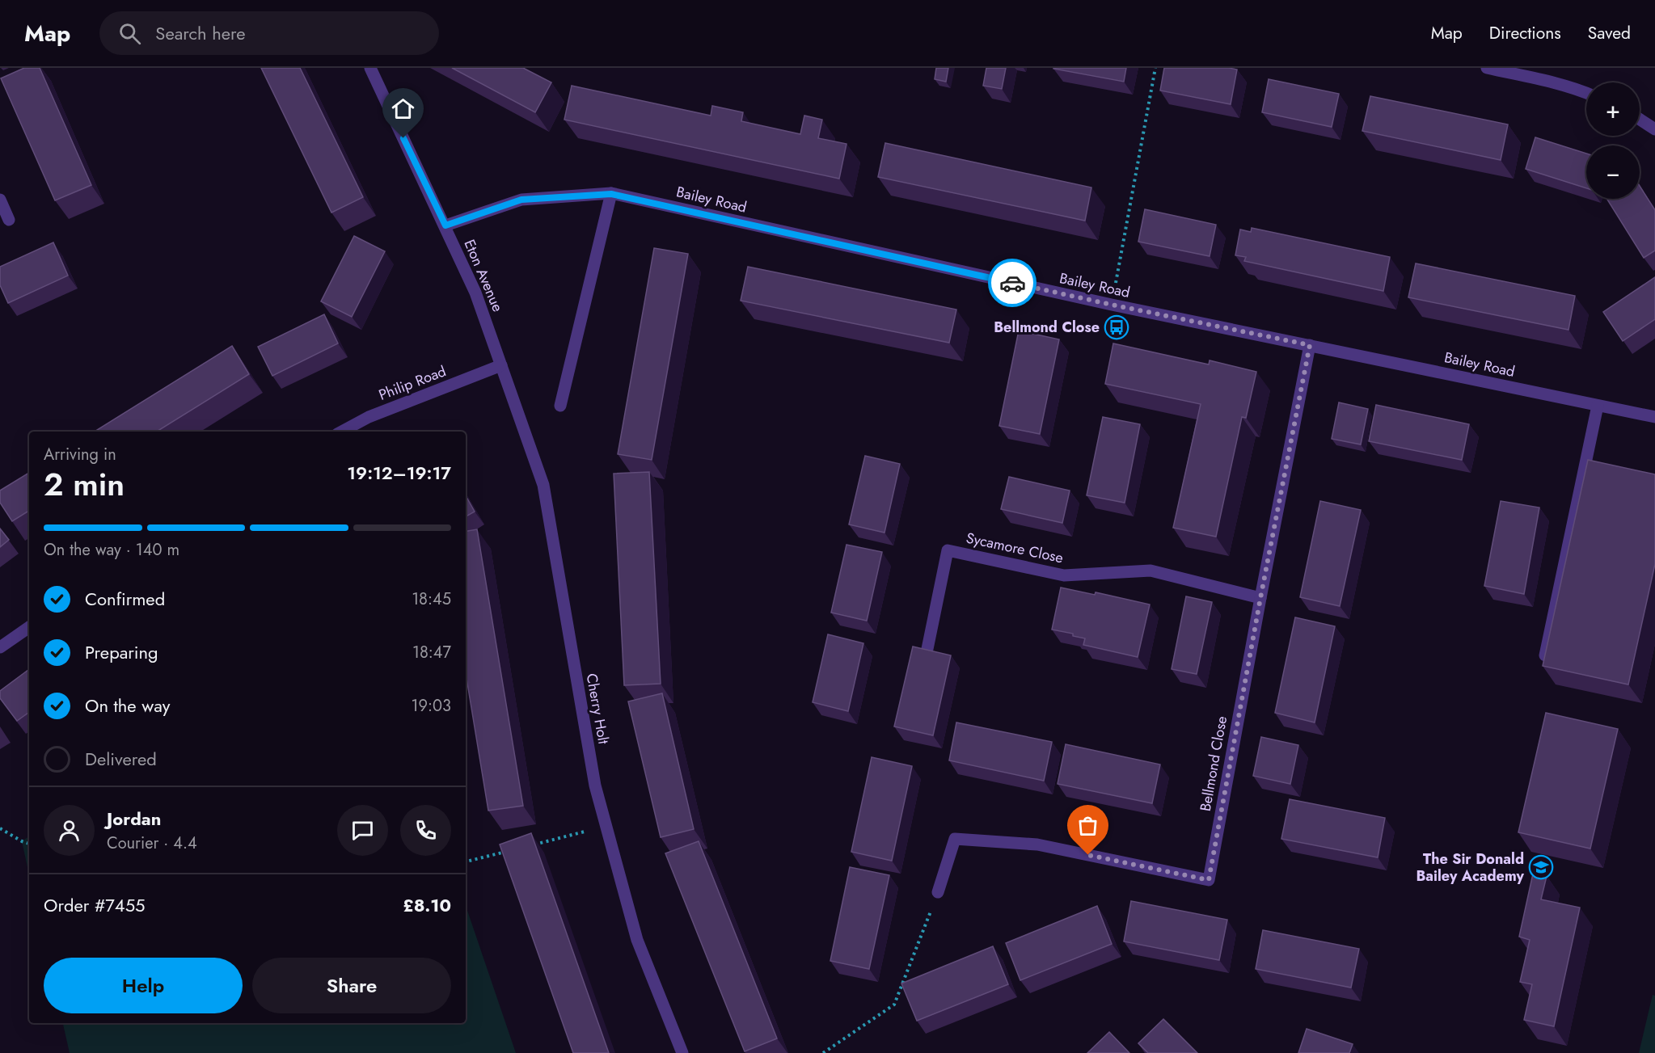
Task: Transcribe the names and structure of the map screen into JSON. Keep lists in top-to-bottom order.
{
  "streets": {
    "street": [
      "Bailey Road",
      "Eton Avenue",
      "Philip Road",
      "Sycamore Close",
      "Cherry Holt",
      "Bellmond Close"
    ]
  },
  "crossings": [
    ["Bailey Road", "Eton Avenue"],
    ["Bailey Road", "Bellmond Close"],
    ["Eton Avenue", "Philip Road"],
    ["Eton Avenue", "Cherry Holt"],
    ["Philip Road", "Cherry Holt"],
    ["Sycamore Close", "Bellmond Close"]
  ],
  "places": {
    "bus stop": ["Bellmond Close"],
    "school or university": ["The Sir Donald Bailey Academy"]
  },
  "page": {
    "header": "Map",
    "search": "Search here",
    "nav": ["Map", "Directions", "Saved"],
    "map_buttons": ["+", "−"],
    "heading": ["2 min", "Arriving in", "19:12–19:17"],
    "panel": [
      "Jordan",
      "Courier · 4.4",
      "Order #7455",
      "£8.10"
    ],
    "bar": "On the way · 140 m",
    "list": [
      ["Confirmed", "18:45"],
      ["Preparing", "18:47"],
      ["On the way", "19:03"],
      "Delivered"
    ],
    "buttons": ["Help", "Share"]
  }
}
